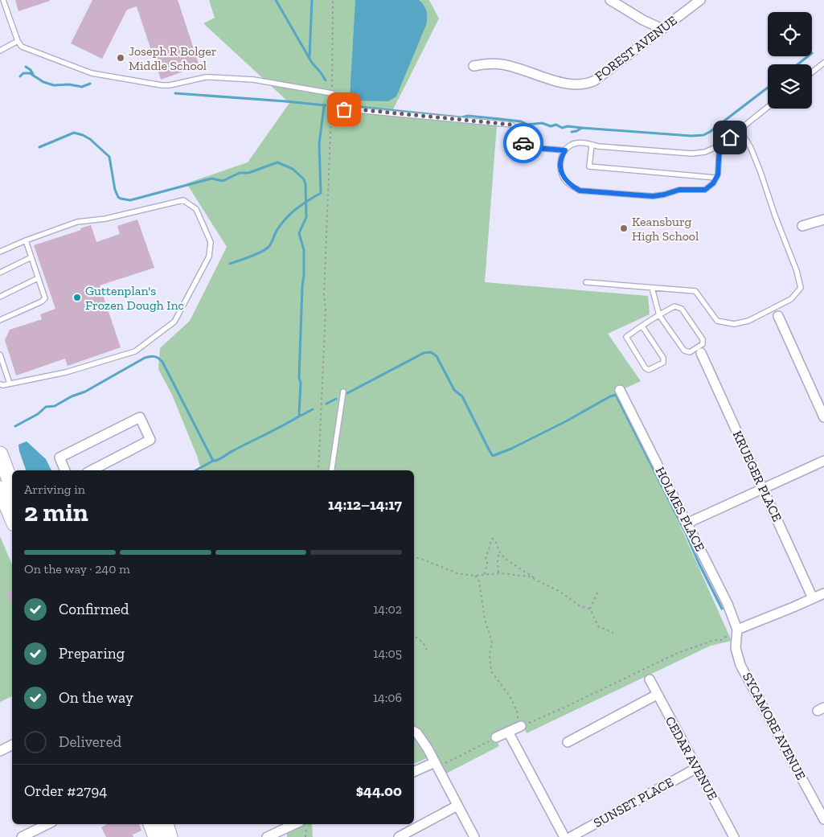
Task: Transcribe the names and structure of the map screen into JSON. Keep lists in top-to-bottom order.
{
  "streets": {
    "street": [
      "FOREST AVENUE",
      "KRUEGER PLACE",
      "HOLMES PLACE",
      "SYCAMORE AVENUE",
      "CEDAR AVENUE",
      "SUNSET PLACE"
    ]
  },
  "crossings": [
    ["HOLMES PLACE", "SYCAMORE AVENUE"],
    ["CEDAR AVENUE", "SUNSET PLACE"]
  ],
  "places": ["Joseph R Bolger Middle School", "Keansburg High School", "Guttenplan's Frozen Dough Inc"],
  "page": {
    "heading": ["2 min", "Arriving in", "14:12–14:17"],
    "panel": ["Order #2794", "$44.00"],
    "bar": "On the way · 240 m",
    "list": [
      ["Confirmed", "14:02"],
      ["Preparing", "14:05"],
      ["On the way", "14:06"],
      "Delivered"
    ]
  }
}
